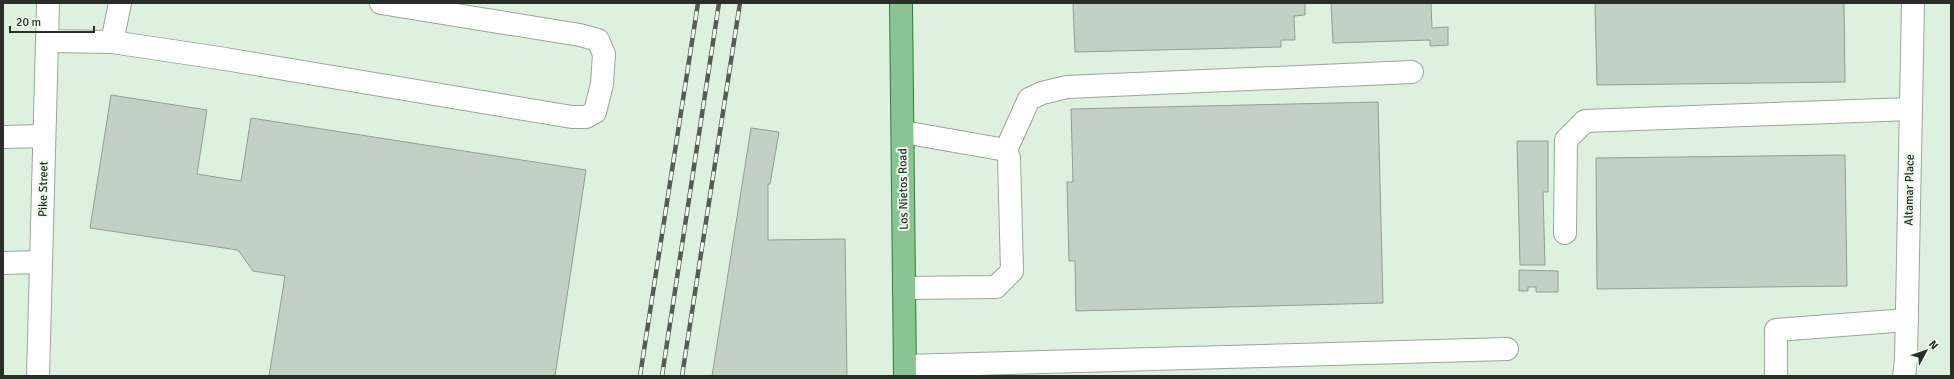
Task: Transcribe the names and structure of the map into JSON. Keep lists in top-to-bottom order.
{
  "streets": {
    "main road": ["Los Nietos Road"],
    "street": ["Pike Street", "Altamar Place"]
  },
  "scale_bar": "20 m",
  "north": "top right"
}
